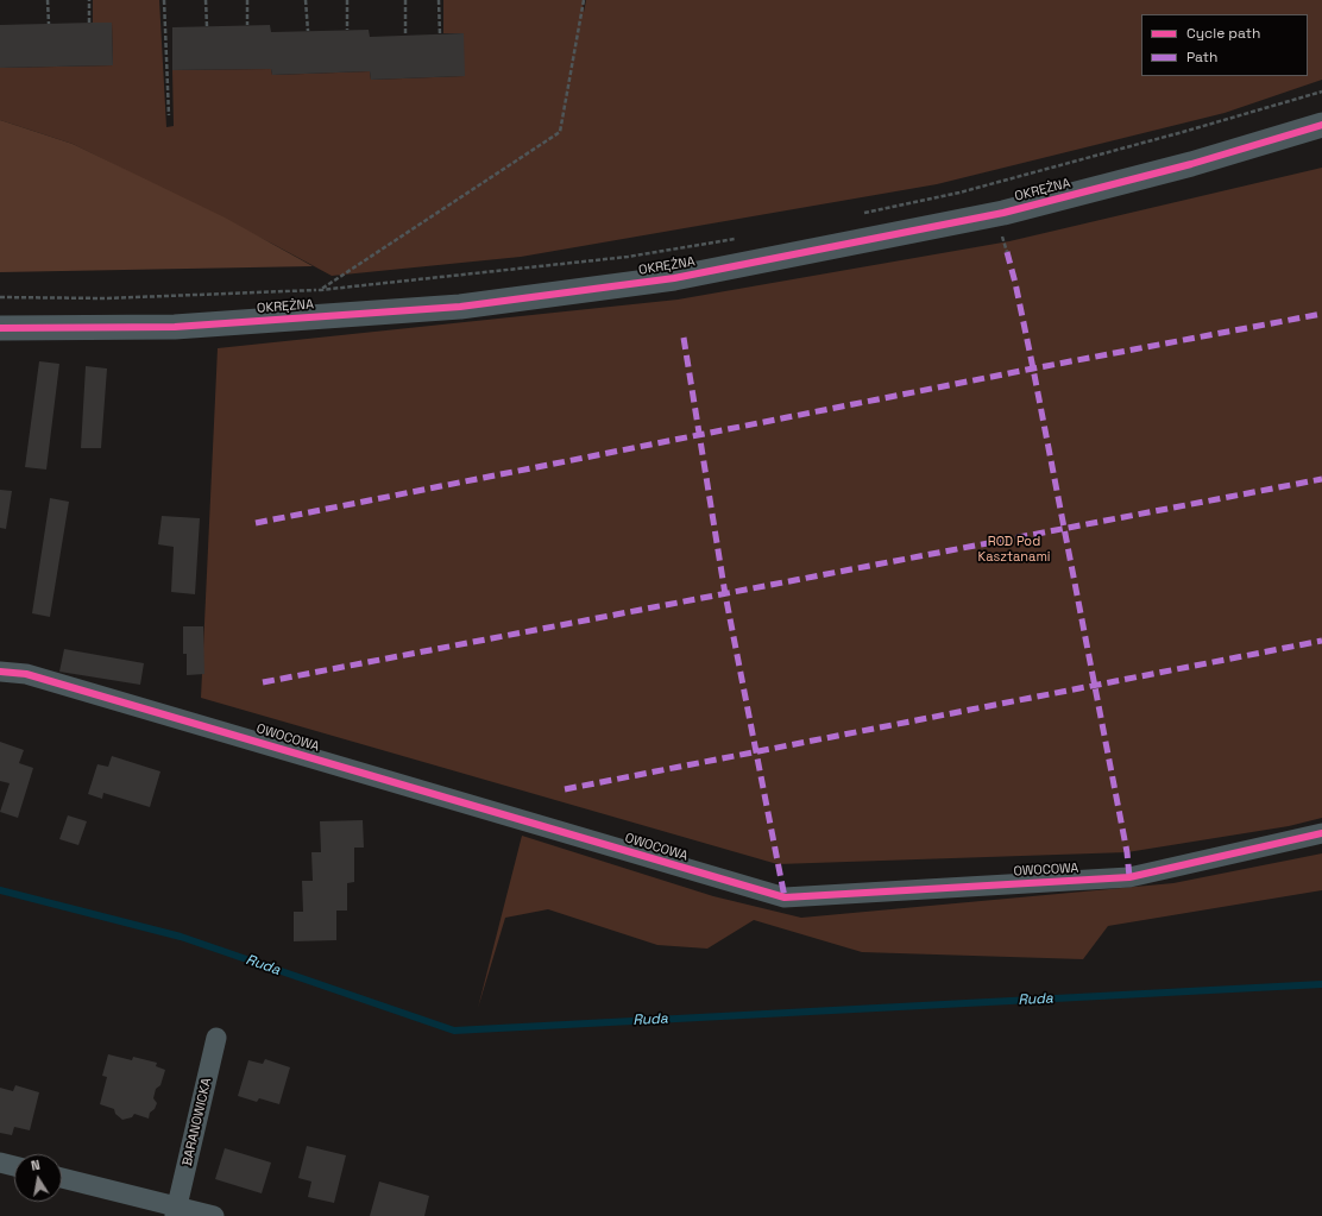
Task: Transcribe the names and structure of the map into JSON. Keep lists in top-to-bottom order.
{
  "streets": {
    "street": ["OKRĘŻNA", "OWOCOWA", "BARANOWICKA"]
  },
  "water": ["Ruda"],
  "parks": ["ROD Pod Kasztanami"],
  "legend": ["Cycle path", "Path"],
  "north": "top"
}
